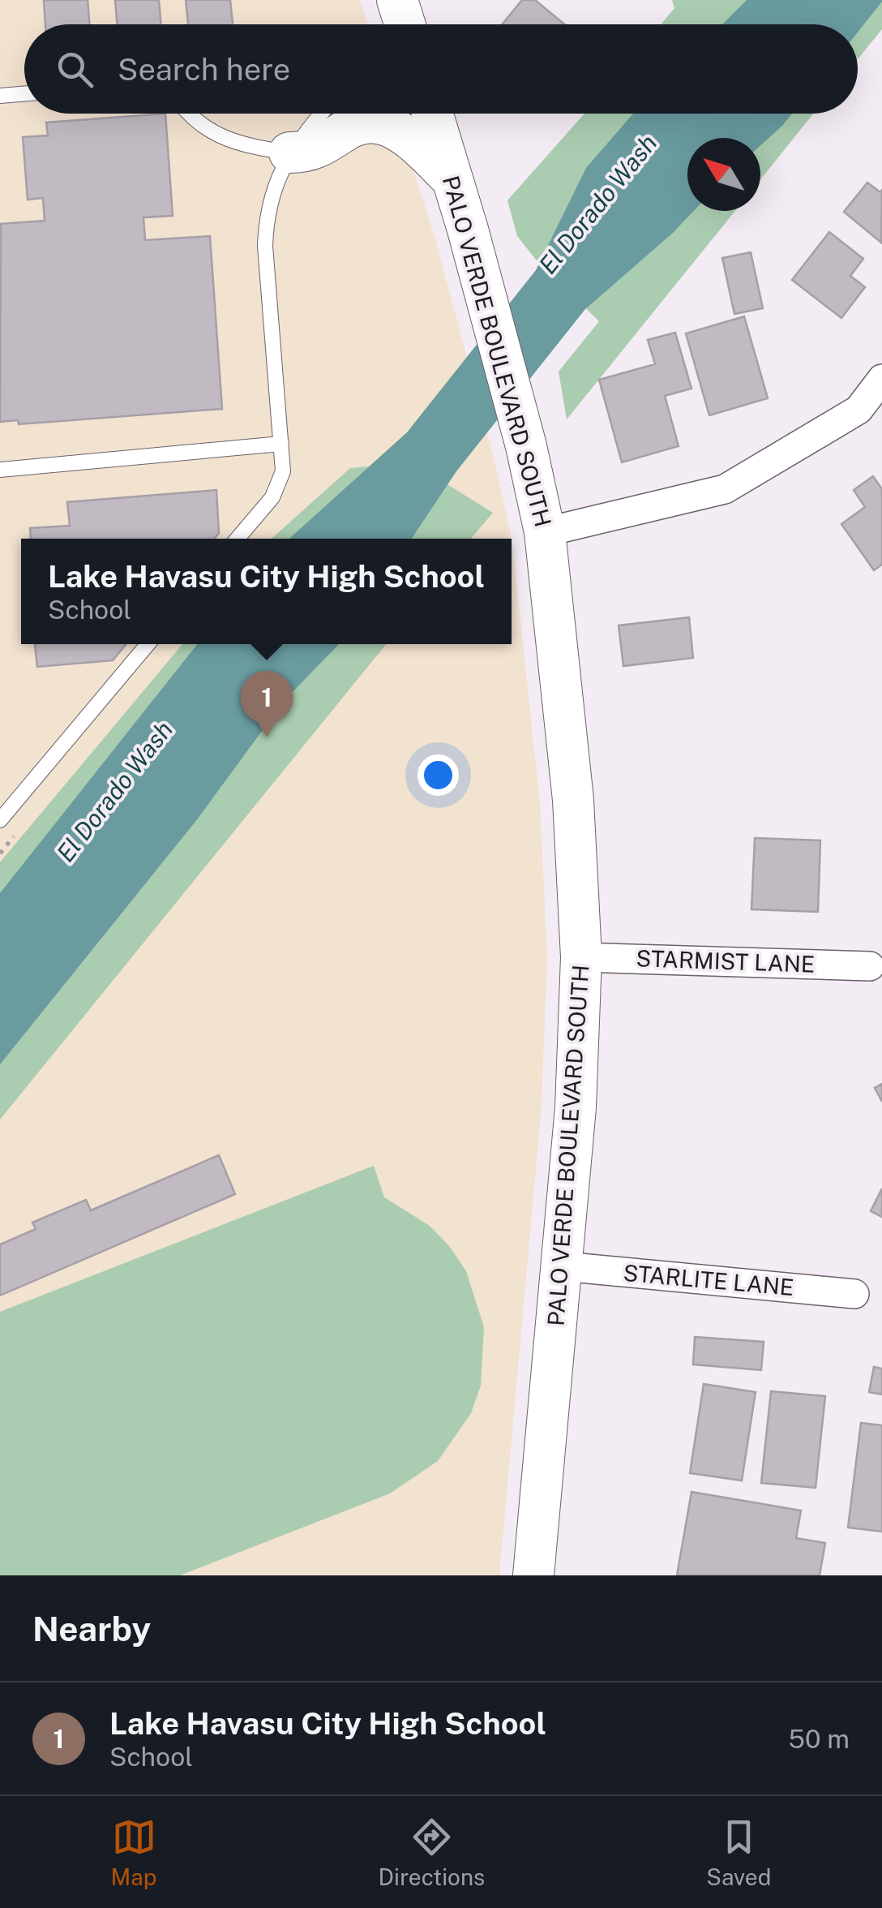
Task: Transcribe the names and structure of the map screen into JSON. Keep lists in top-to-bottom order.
{
  "streets": {
    "main road": ["PALO VERDE BOULEVARD SOUTH"],
    "street": ["STARMIST LANE", "STARLITE LANE"]
  },
  "crossings": [
    ["PALO VERDE BOULEVARD SOUTH", "STARMIST LANE"],
    ["PALO VERDE BOULEVARD SOUTH", "STARLITE LANE"]
  ],
  "water": ["El Dorado Wash"],
  "north": "top left",
  "page": {
    "search": "Search here",
    "popup": ["Lake Havasu City High School", "School"],
    "pins": "1",
    "heading": "Nearby",
    "list": [
      {
        "mark": "1",
        "name": "Lake Havasu City High School",
        "note": "School",
        "value": "50 m"
      }
    ],
    "nav": ["Map", "Directions", "Saved"]
  }
}
